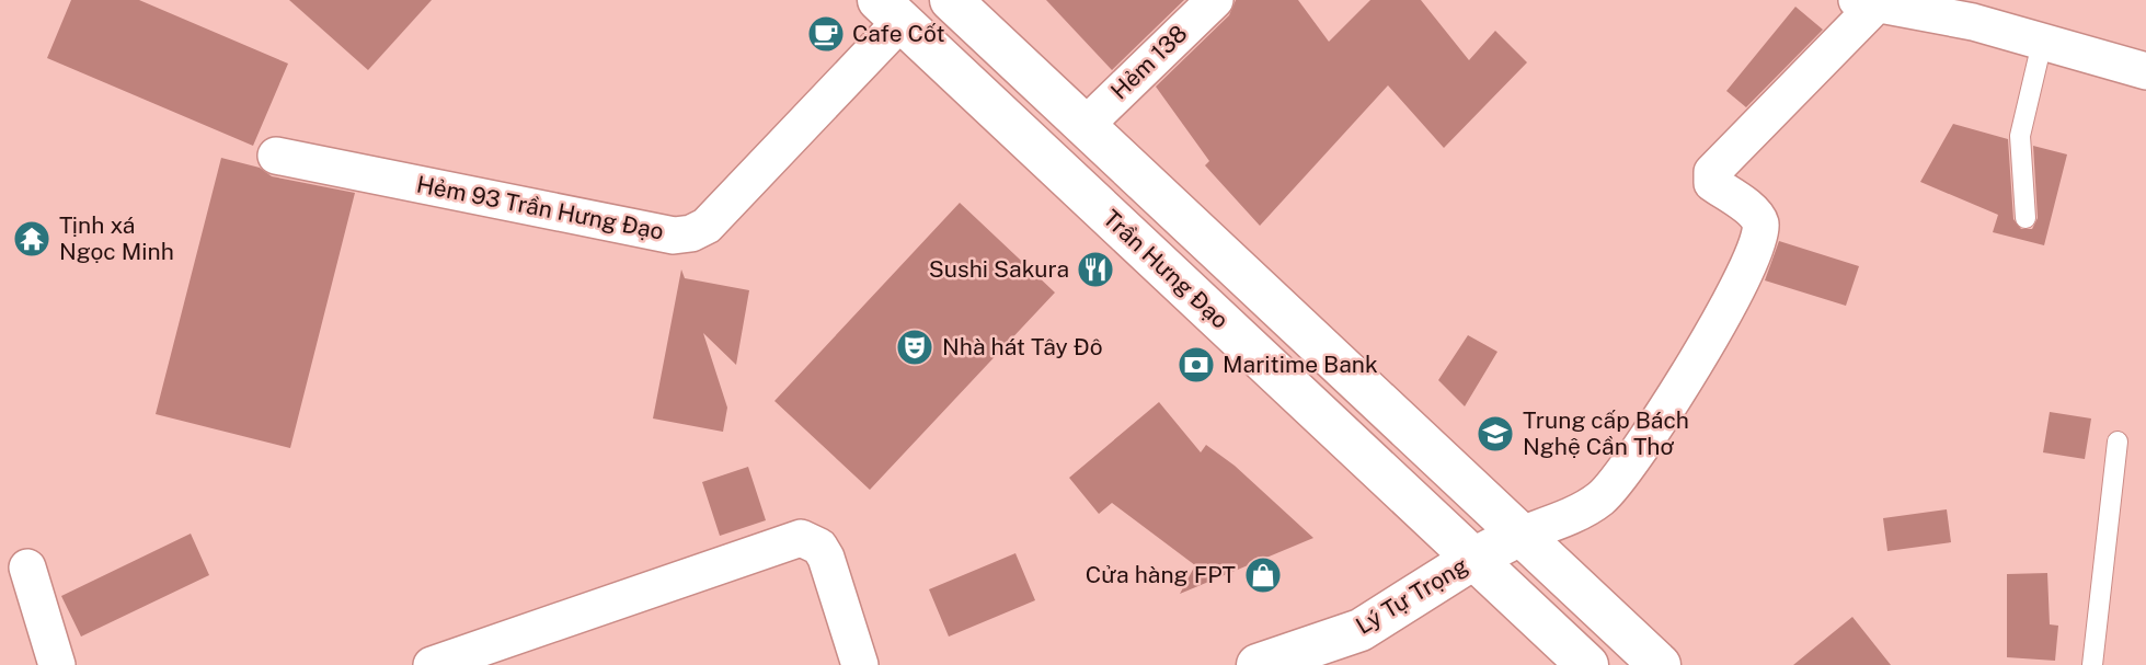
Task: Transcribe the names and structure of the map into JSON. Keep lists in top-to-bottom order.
{
  "streets": {
    "main road": ["Trần Hưng Đạo", "Lý Tự Trọng"],
    "street": ["Hẻm 138", "Hẻm 93 Trần Hưng Đạo"]
  },
  "crossings": [
    ["Hẻm 93 Trần Hưng Đạo", "Trần Hưng Đạo"],
    ["Trần Hưng Đạo", "Lý Tự Trọng"]
  ],
  "places": {
    "cafe": ["Cafe Cốt"],
    "temple": ["Tịnh xá Ngọc Minh"],
    "restaurant": ["Sushi Sakura"],
    "theatre": ["Nhà hát Tây Đô"],
    "bank": ["Maritime Bank"],
    "school or university": ["Trung cấp Bách Nghệ Cần Thơ"],
    "shop": ["Cửa hàng FPT"]
  }
}
